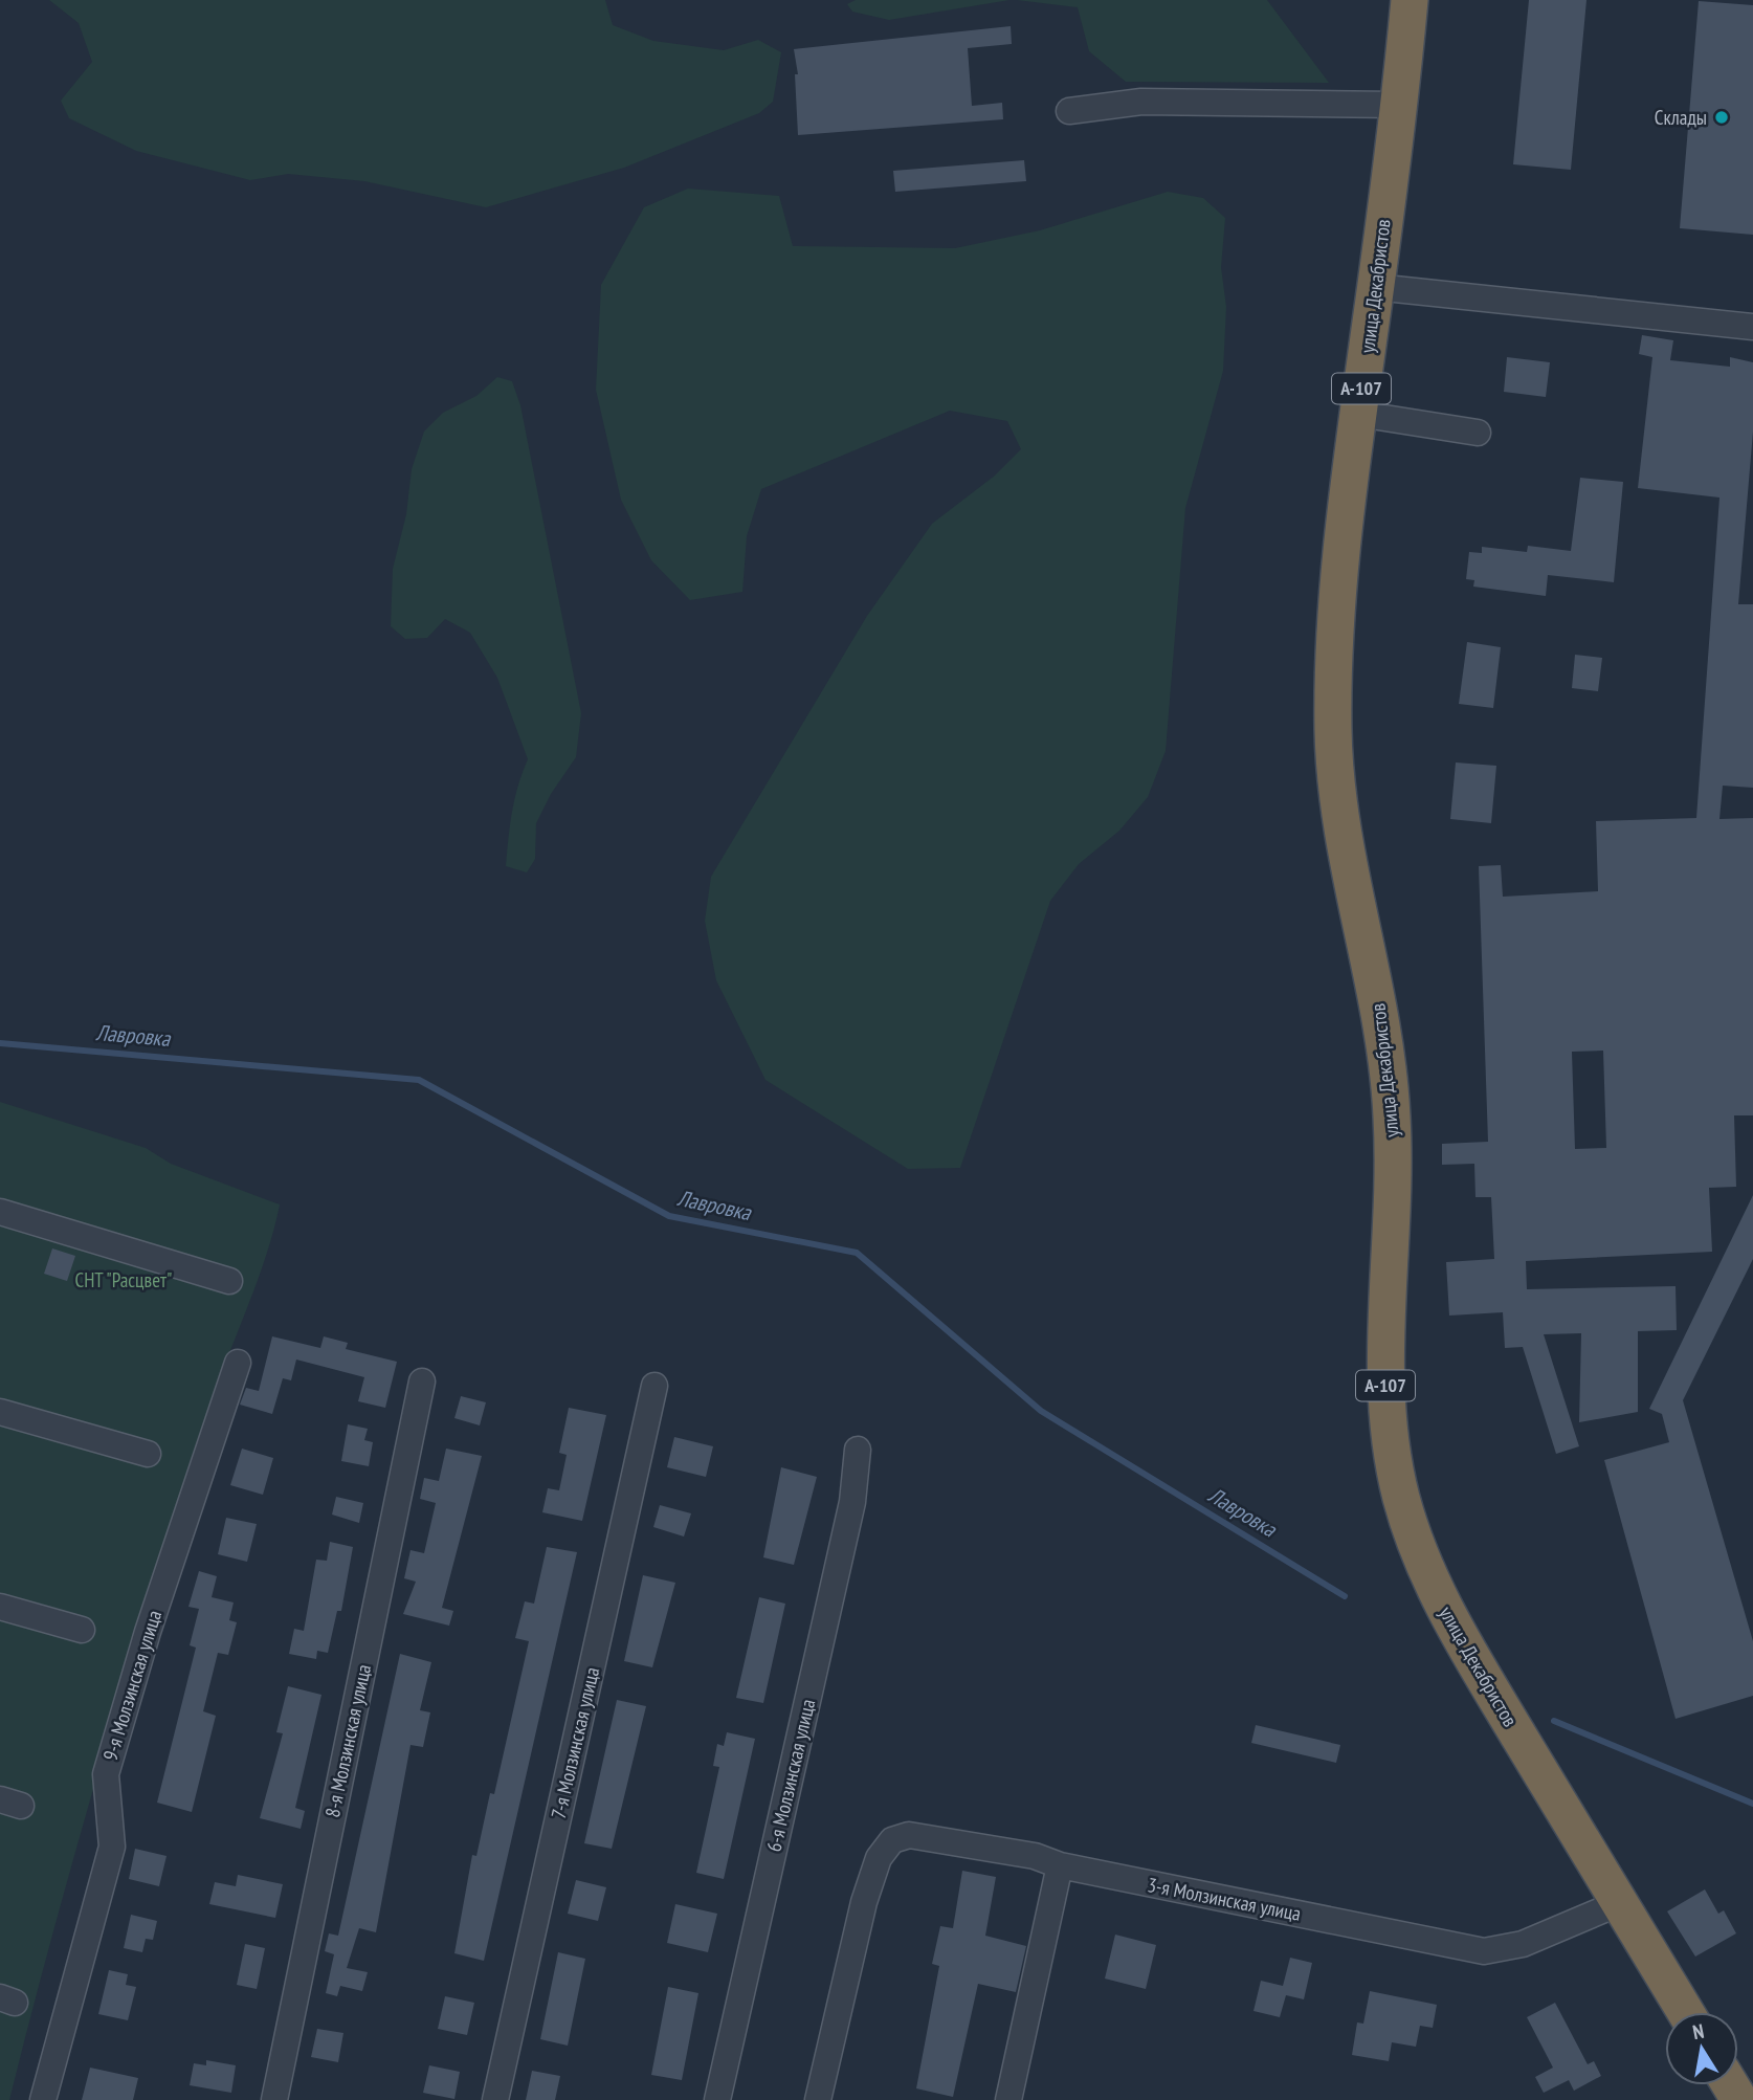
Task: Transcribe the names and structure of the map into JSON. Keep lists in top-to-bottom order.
{
  "streets": {
    "highway": ["улица Декабристов", "А-107"],
    "street": [
      "9-я Молзинская улица",
      "8-я Молзинская улица",
      "7-я Молзинская улица",
      "6-я Молзинская улица",
      "3-я Молзинская улица"
    ]
  },
  "crossings": [
    ["улица Декабристов", "3-я Молзинская улица"]
  ],
  "water": ["Лавровка"],
  "parks": ["СНТ \"Расцвет\""],
  "places": ["Склады"],
  "north": "top"
}
